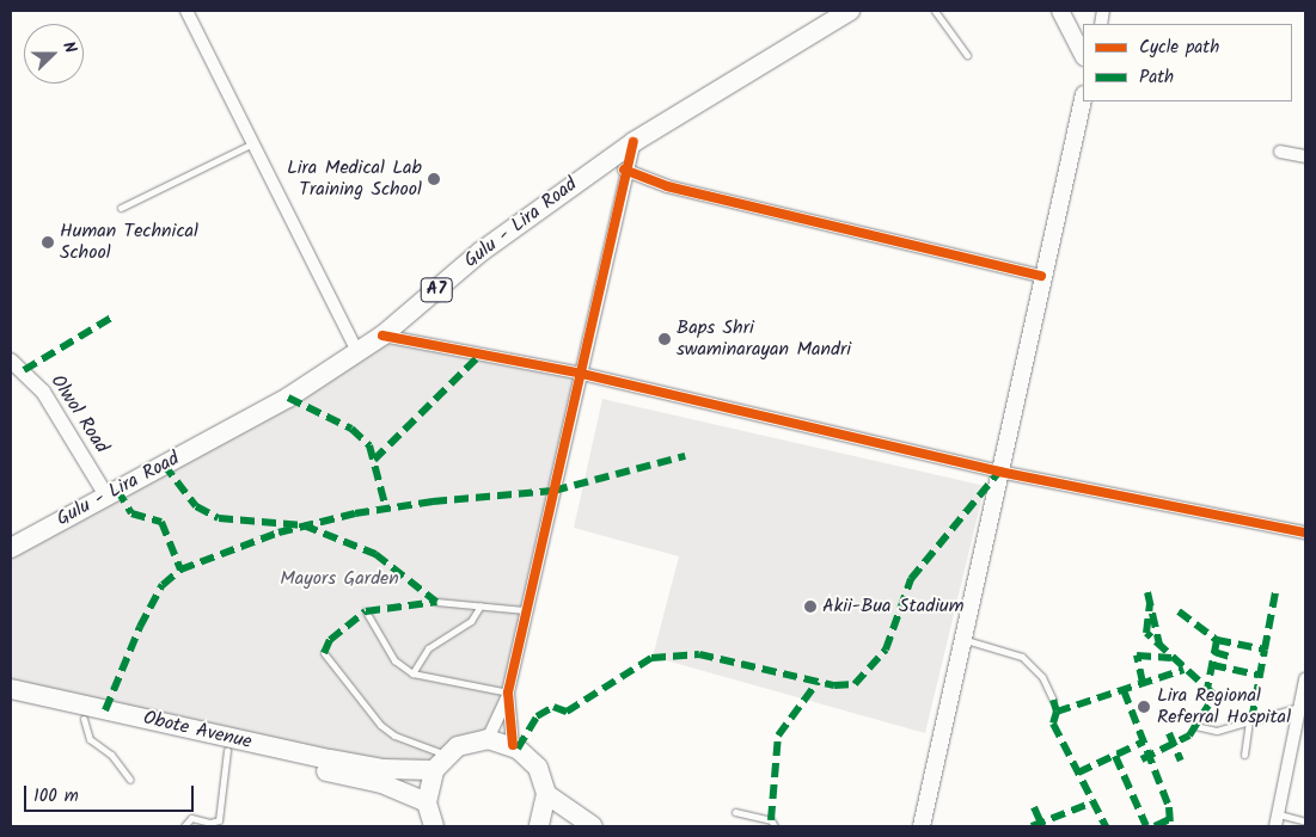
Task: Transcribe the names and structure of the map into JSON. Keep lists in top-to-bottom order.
{
  "streets": {
    "main road": ["Gulu - Lira Road", "A7", "Obote Avenue"],
    "street": ["Olwol Road"]
  },
  "crossings": [
    ["Gulu - Lira Road", "Olwol Road"]
  ],
  "parks": ["Mayors Garden"],
  "places": [
    "Lira Medical Lab Training School",
    "Human Technical School",
    "Baps Shri swaminarayan Mandri",
    "Akii-Bua Stadium",
    "Lira Regional Referral Hospital"
  ],
  "legend": ["Cycle path", "Path"],
  "scale_bar": "100 m",
  "north": "right"
}
